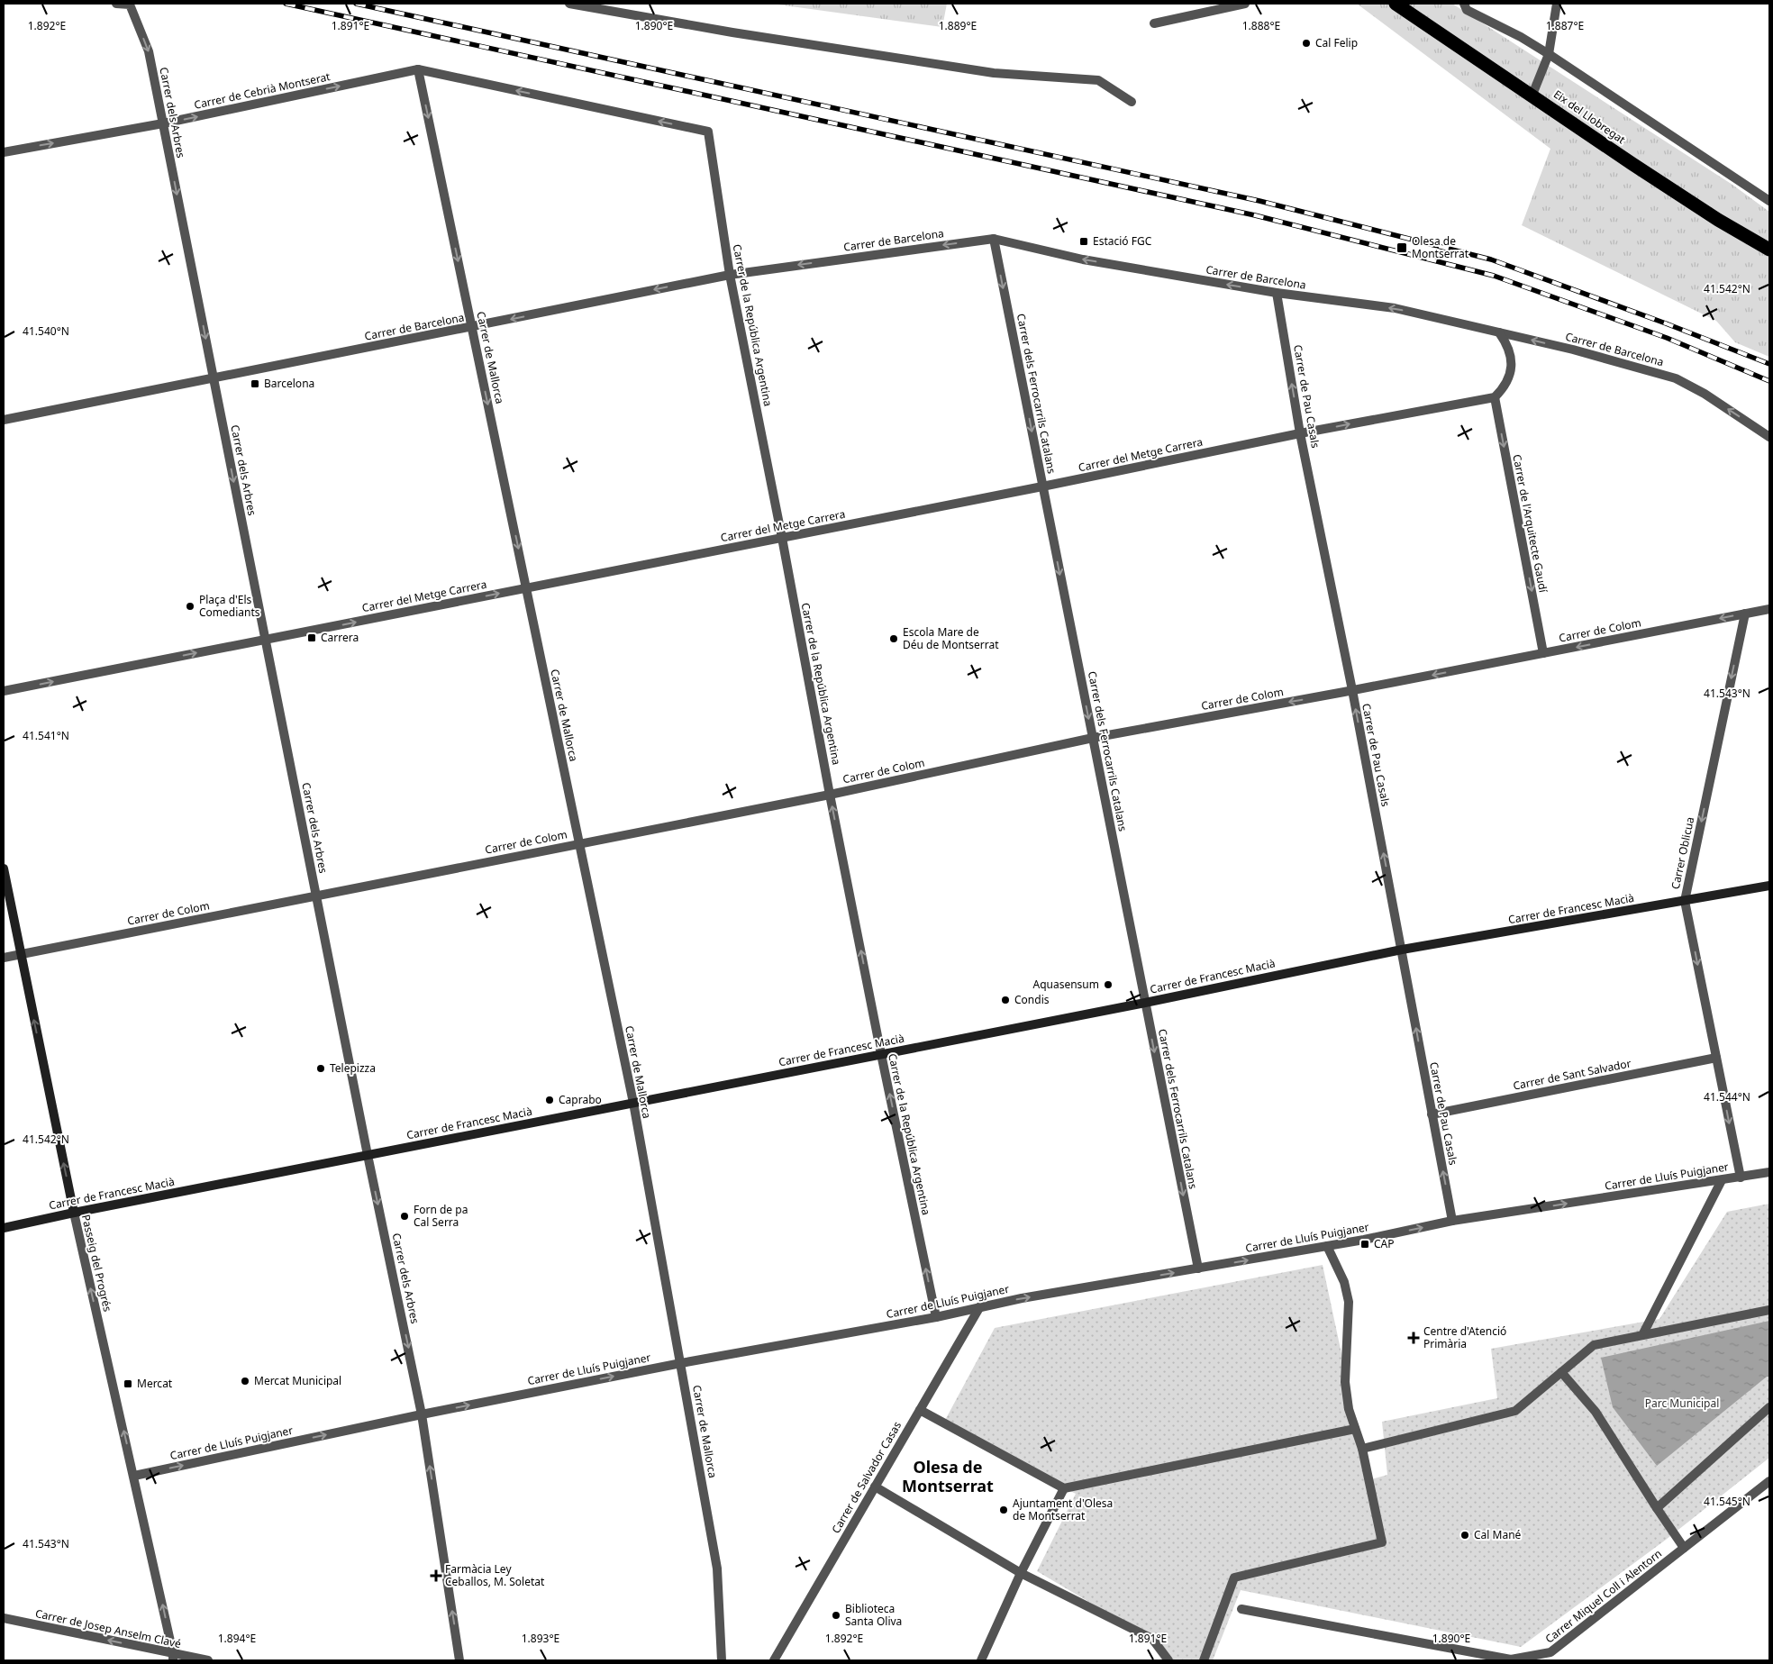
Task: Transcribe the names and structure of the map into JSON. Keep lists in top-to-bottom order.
{
  "streets": {
    "highway": ["Eix del Llobregat"],
    "street": [
      "Carrer de Cebrià Montserat",
      "Carrer dels Arbres",
      "Carrer de Barcelona",
      "Carrer de la República Argentina",
      "Carrer de Mallorca",
      "Carrer dels Ferrocarrils Catalans",
      "Carrer de Pau Casals",
      "Carrer del Metge Carrera",
      "Carrer de l'Arquitecte Gaudí",
      "Carrer de Colom",
      "Carrer Oblicua",
      "Carrer de Francesc Macià",
      "Carrer de Sant Salvador",
      "Carrer de Lluís Puigjaner",
      "Passeig del Progrés",
      "Carrer de Salvador Casas",
      "Carrer Miquel Coll i Alentorn",
      "Carrer de Josep Anselm Clavé"
    ]
  },
  "crossings": [
    ["Carrer de Cebrià Montserat", "Carrer dels Arbres"],
    ["Carrer de Cebrià Montserat", "Carrer de la República Argentina"],
    ["Carrer de Cebrià Montserat", "Carrer de Mallorca"],
    ["Carrer dels Arbres", "Carrer de Barcelona"],
    ["Carrer dels Arbres", "Carrer del Metge Carrera"],
    ["Carrer dels Arbres", "Carrer de Colom"],
    ["Carrer dels Arbres", "Carrer de Francesc Macià"],
    ["Carrer dels Arbres", "Carrer de Lluís Puigjaner"],
    ["Carrer de Barcelona", "Carrer de la República Argentina"],
    ["Carrer de Barcelona", "Carrer de Mallorca"],
    ["Carrer de Barcelona", "Carrer dels Ferrocarrils Catalans"],
    ["Carrer de Barcelona", "Carrer de Pau Casals"],
    ["Carrer de la República Argentina", "Carrer de Mallorca"],
    ["Carrer de la República Argentina", "Carrer del Metge Carrera"],
    ["Carrer de la República Argentina", "Carrer de Colom"],
    ["Carrer de la República Argentina", "Carrer de Francesc Macià"],
    ["Carrer de la República Argentina", "Carrer de Lluís Puigjaner"],
    ["Carrer de Mallorca", "Carrer del Metge Carrera"],
    ["Carrer de Mallorca", "Carrer de Colom"],
    ["Carrer de Mallorca", "Carrer de Francesc Macià"],
    ["Carrer de Mallorca", "Carrer de Lluís Puigjaner"],
    ["Carrer dels Ferrocarrils Catalans", "Carrer del Metge Carrera"],
    ["Carrer dels Ferrocarrils Catalans", "Carrer de Colom"],
    ["Carrer dels Ferrocarrils Catalans", "Carrer de Francesc Macià"],
    ["Carrer dels Ferrocarrils Catalans", "Carrer de Lluís Puigjaner"],
    ["Carrer de Pau Casals", "Carrer del Metge Carrera"],
    ["Carrer de Pau Casals", "Carrer de Colom"],
    ["Carrer de Pau Casals", "Carrer de Francesc Macià"],
    ["Carrer de Pau Casals", "Carrer de Sant Salvador"],
    ["Carrer de Pau Casals", "Carrer de Lluís Puigjaner"],
    ["Carrer del Metge Carrera", "Carrer de l'Arquitecte Gaudí"],
    ["Carrer de l'Arquitecte Gaudí", "Carrer de Colom"],
    ["Carrer de Colom", "Carrer Oblicua"],
    ["Carrer de Colom", "Passeig del Progrés"],
    ["Carrer Oblicua", "Carrer de Francesc Macià"],
    ["Carrer Oblicua", "Carrer de Sant Salvador"],
    ["Carrer Oblicua", "Carrer de Lluís Puigjaner"],
    ["Carrer de Francesc Macià", "Passeig del Progrés"],
    ["Carrer de Lluís Puigjaner", "Passeig del Progrés"],
    ["Carrer de Lluís Puigjaner", "Carrer de Salvador Casas"],
    ["Passeig del Progrés", "Carrer de Josep Anselm Clavé"]
  ],
  "one_way": [
    "Carrer de Cebrià Montserat",
    "Carrer de Barcelona",
    "Carrer de la República Argentina",
    "Carrer dels Ferrocarrils Catalans",
    "Carrer de Pau Casals",
    "Carrer del Metge Carrera",
    "Carrer de l'Arquitecte Gaudí",
    "Carrer de Colom",
    "Carrer Oblicua",
    "Carrer de Lluís Puigjaner",
    "Passeig del Progrés",
    "Carrer de Josep Anselm Clavé"
  ],
  "districts": ["Olesa de Montserrat"],
  "parks": ["Parc Municipal"],
  "places": {
    "other": [
      "Cal Felip",
      "Plaça d'Els Comediants",
      "Escola Mare de Déu de Montserrat",
      "Aquasensum",
      "Condis",
      "Telepizza",
      "Caprabo",
      "Forn de pa Cal Serra",
      "Mercat Municipal",
      "Ajuntament d'Olesa de Montserrat",
      "Cal Mané",
      "Biblioteca Santa Oliva"
    ],
    "transit": [
      "Estació FGC",
      "Olesa de Montserrat",
      "Barcelona",
      "Carrera",
      "CAP",
      "Mercat"
    ],
    "health": ["Centre d'Atenció Primària", "Farmàcia Ley Ceballos, M. Soletat"]
  },
  "coordinates": [
    "1.888°E",
    "1.892°E",
    "1.891°E",
    "1.890°E",
    "1.889°E",
    "1.887°E",
    "41.542°N",
    "41.540°N",
    "41.543°N",
    "41.541°N",
    "41.544°N",
    "41.545°N",
    "1.894°E",
    "1.893°E"
  ]
}
